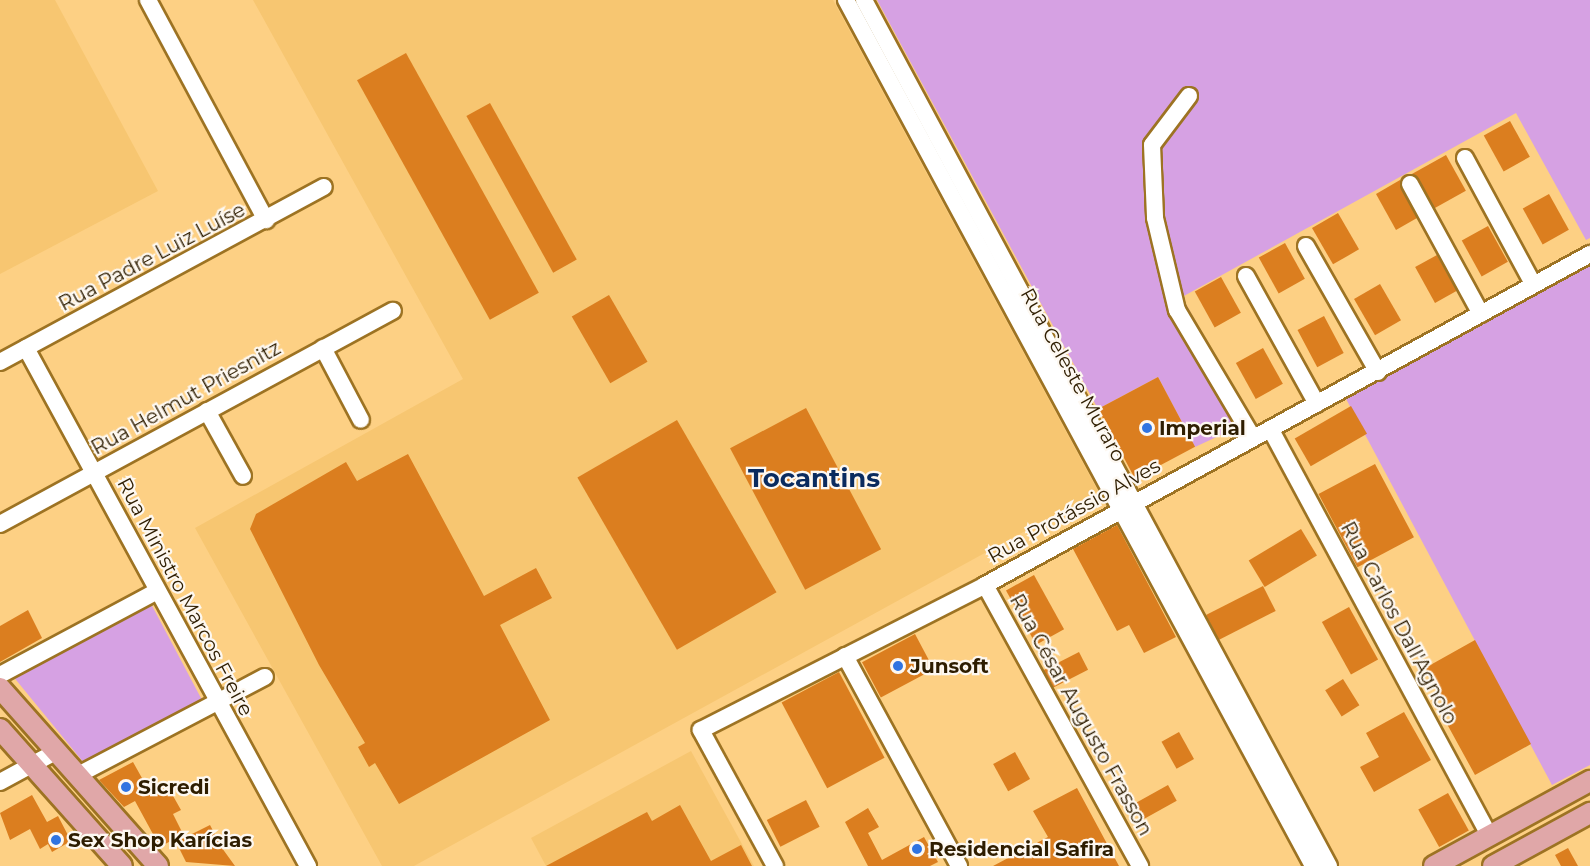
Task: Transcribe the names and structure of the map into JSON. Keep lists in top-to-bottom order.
{
  "streets": {
    "street": [
      "Rua Padre Luiz Luíse",
      "Rua Celeste Muraro",
      "Rua Helmut Priesnitz",
      "Rua Protássio Alves",
      "Rua Ministro Marcos Freire",
      "Rua Carlos Dall'Agnolo",
      "Rua César Augusto Frasson"
    ]
  },
  "crossings": [
    ["Rua Padre Luiz Luíse", "Rua Ministro Marcos Freire"],
    ["Rua Celeste Muraro", "Rua Protássio Alves"],
    ["Rua Helmut Priesnitz", "Rua Ministro Marcos Freire"],
    ["Rua Protássio Alves", "Rua Carlos Dall'Agnolo"],
    ["Rua Protássio Alves", "Rua César Augusto Frasson"]
  ],
  "districts": ["Tocantins"],
  "places": [
    "Imperial",
    "Junsoft",
    "Sicredi",
    "Sex Shop Karícias",
    "Residencial Safira"
  ]
}
